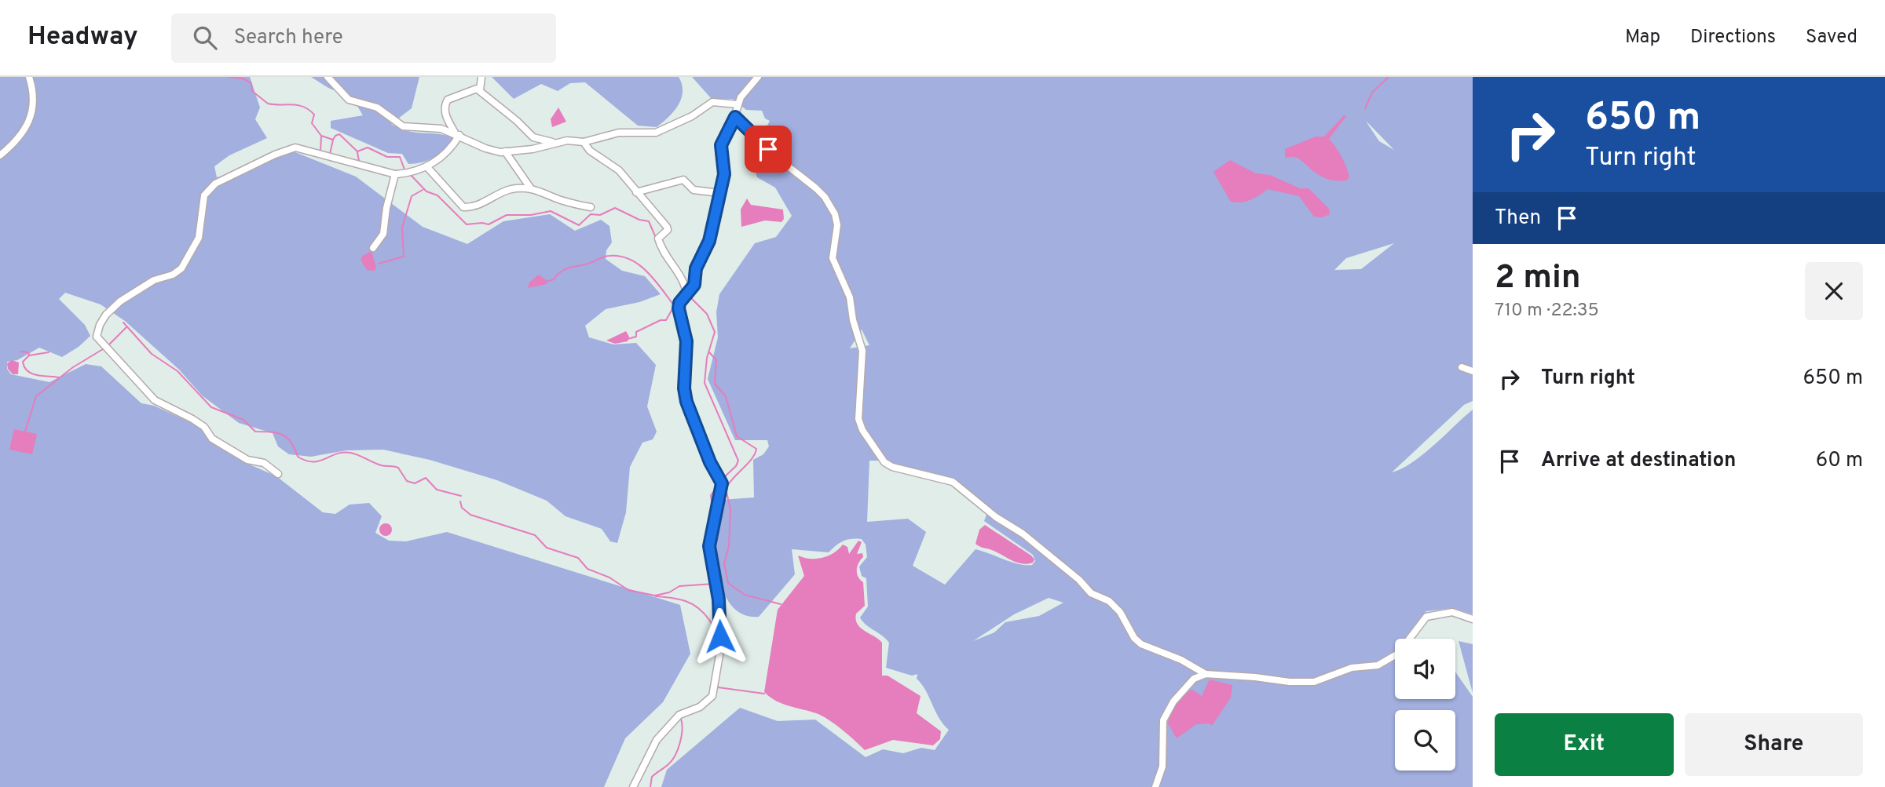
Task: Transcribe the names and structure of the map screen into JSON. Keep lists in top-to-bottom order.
{
  "page": {
    "header": "Headway",
    "search": "Search here",
    "nav": ["Map", "Directions", "Saved"],
    "turn": ["650 m", "Turn right"],
    "then": "Then",
    "heading": ["2 min", "710 m · 22:35"],
    "list": [
      {
        "name": "Turn right",
        "value": "650 m"
      },
      {
        "name": "Arrive at destination",
        "value": "60 m"
      }
    ],
    "buttons": ["Exit", "Share"]
  }
}
